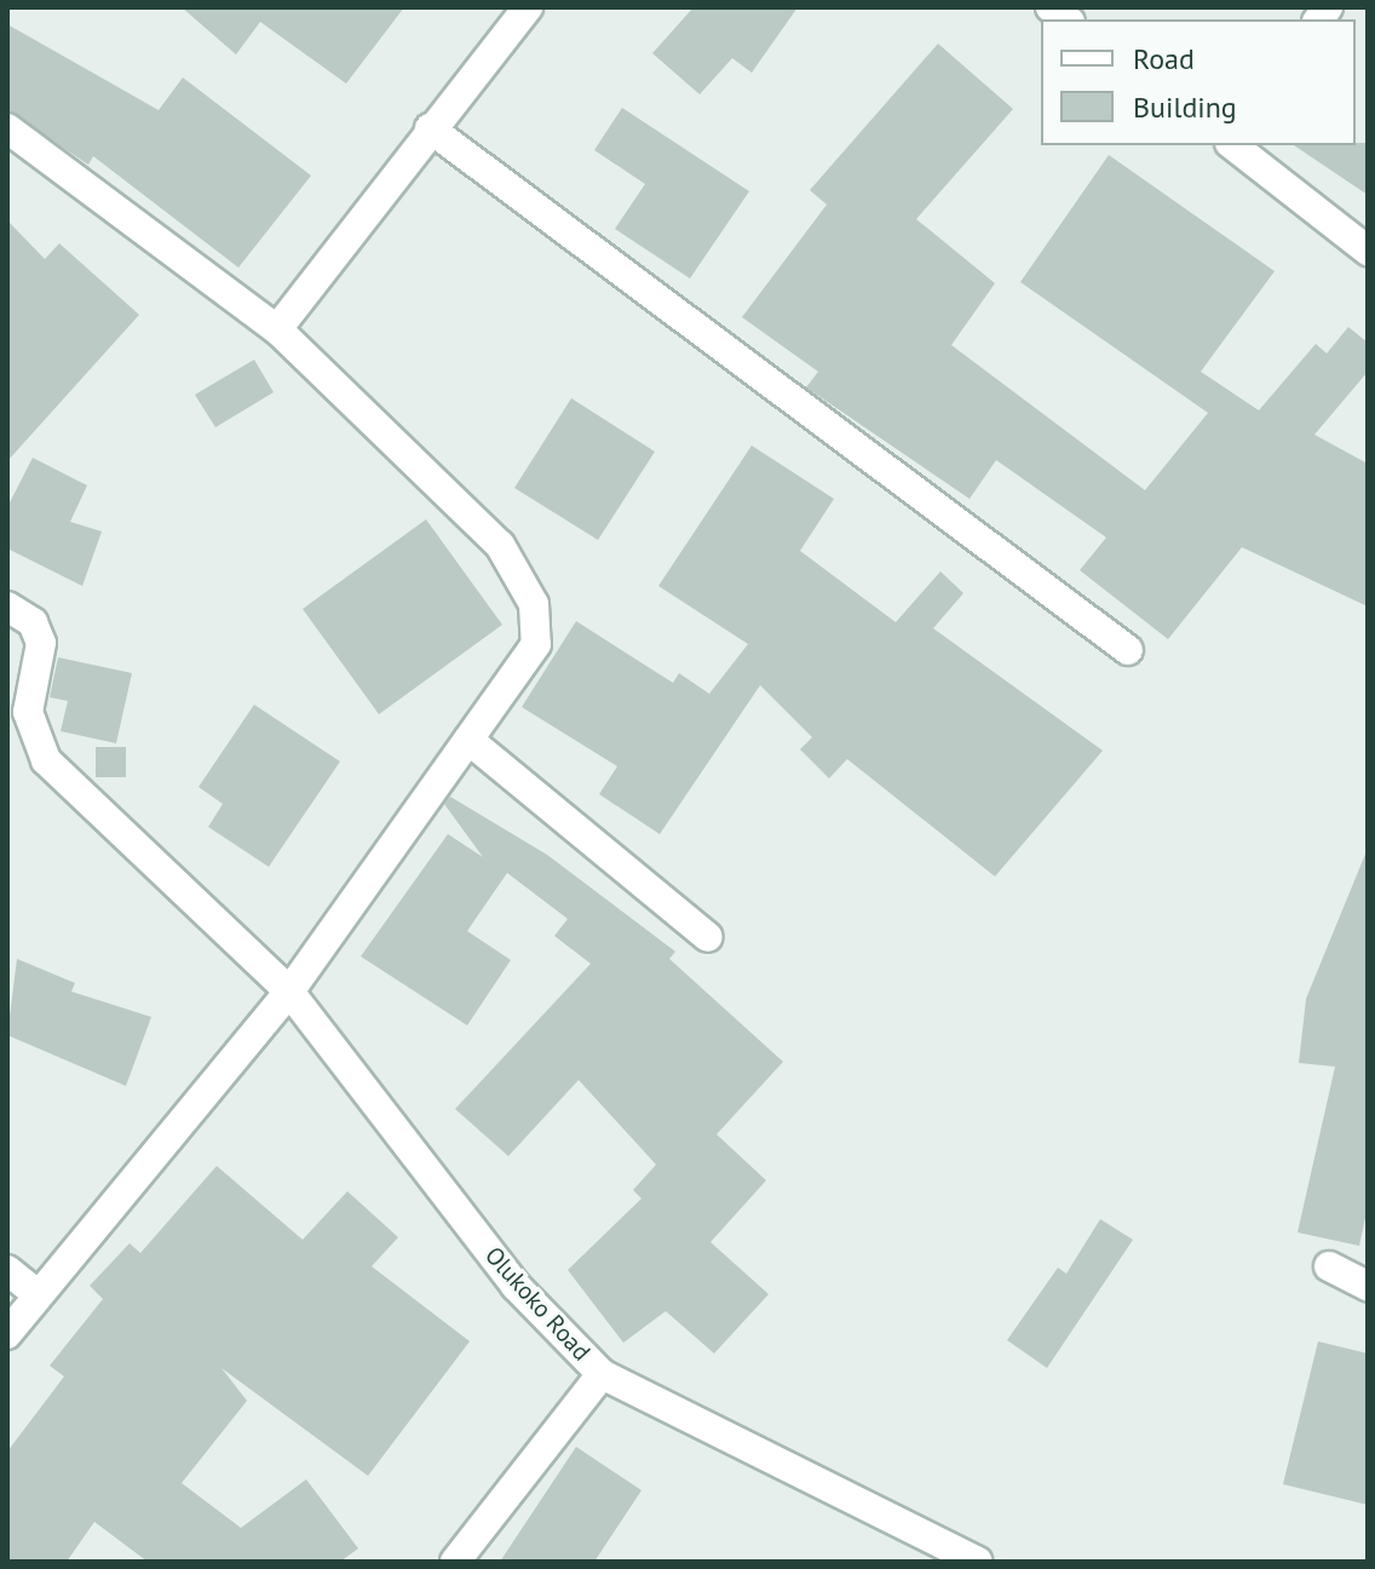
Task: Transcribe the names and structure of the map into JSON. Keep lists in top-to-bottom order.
{
  "streets": {
    "street": ["Olukoko Road"]
  },
  "legend": ["Road", "Building"]
}
